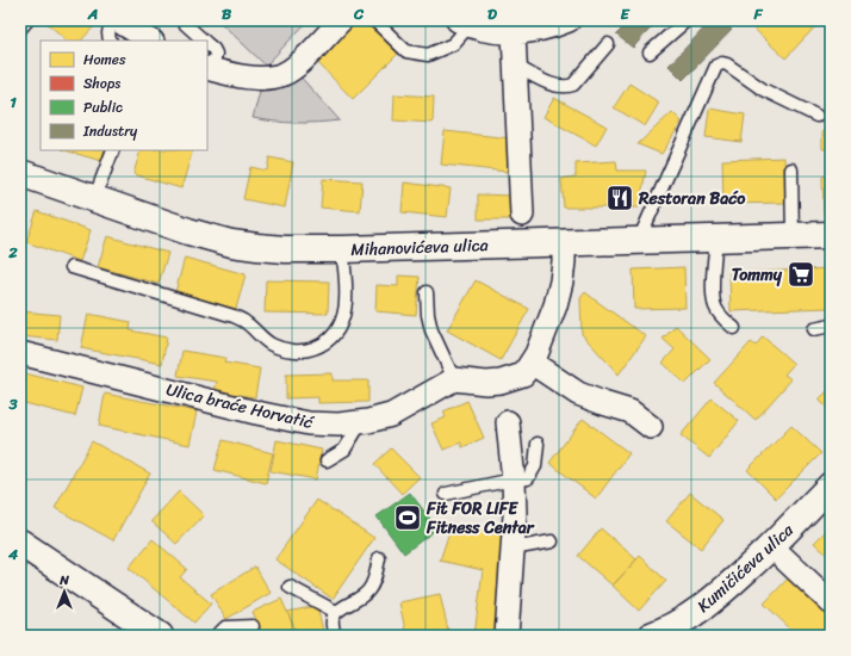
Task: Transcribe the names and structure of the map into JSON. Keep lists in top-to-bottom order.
{
  "streets": {
    "street": ["Mihanovićeva ulica", "Ulica braće Horvatić", "Kumičićeva ulica"]
  },
  "places": {
    "restaurant": ["Restoran Baćo"],
    "supermarket": ["Tommy"],
    "sports": ["Fit FOR LIFE Fitness Centar"]
  },
  "legend": [
    "Homes",
    "Shops",
    "Public",
    "Industry"
  ],
  "north": "top",
  "grid": {
    "columns": [
      "A",
      "B",
      "C",
      "D",
      "E",
      "F"
    ],
    "rows": [
      "1",
      "2",
      "3",
      "4"
    ]
  }
}
